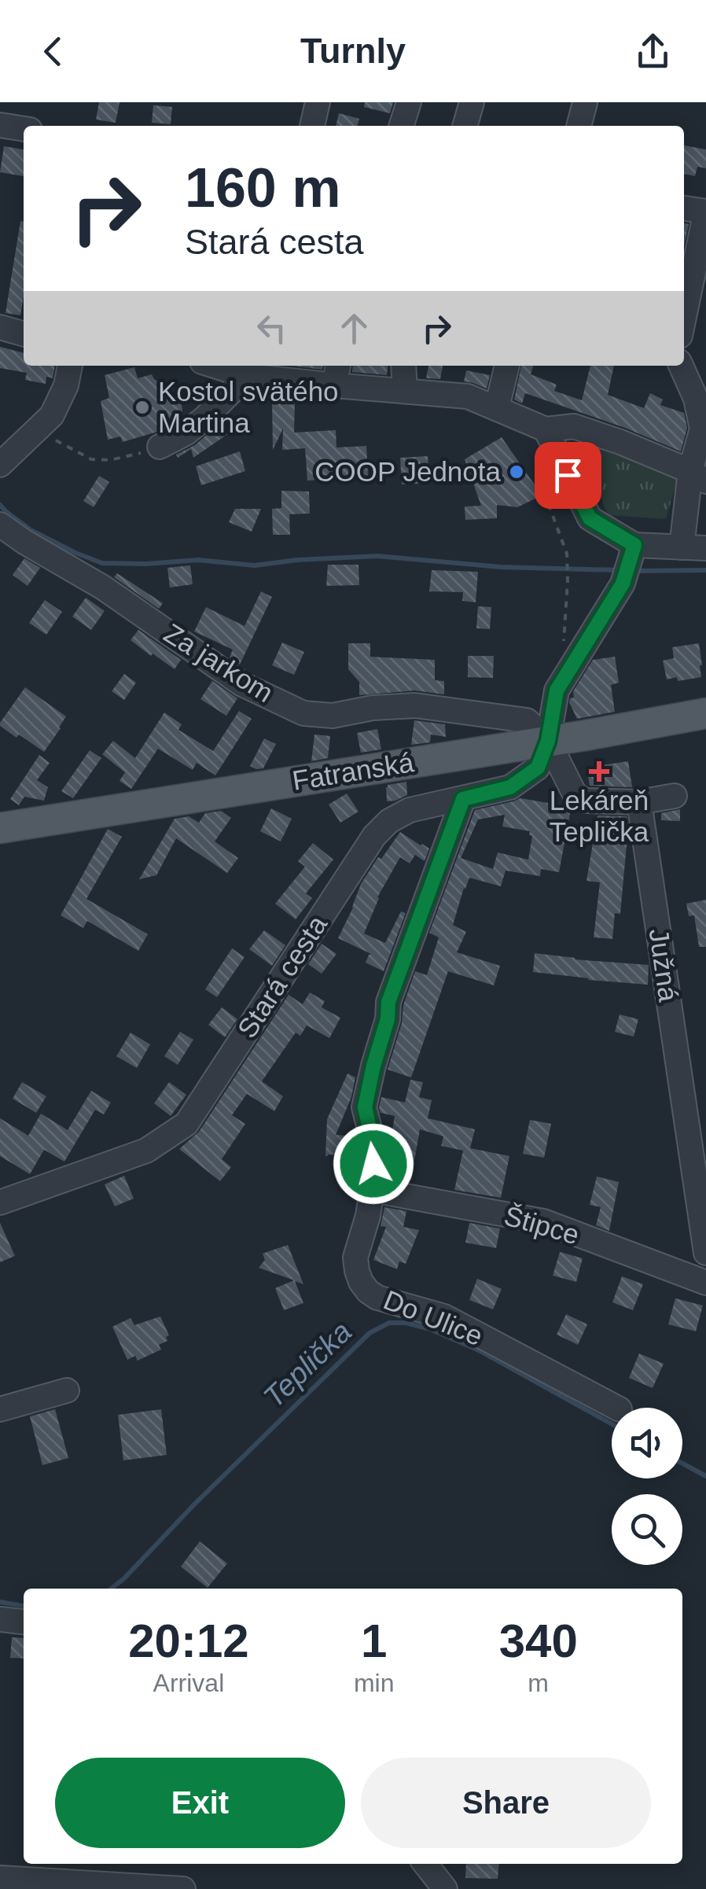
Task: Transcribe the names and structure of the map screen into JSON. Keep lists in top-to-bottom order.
{
  "streets": {
    "main road": ["Fatranská"],
    "street": [
      "Za jarkom",
      "Južná",
      "Stará cesta",
      "Štipce",
      "Do Ulice"
    ]
  },
  "crossings": [
    ["Za jarkom", "Fatranská"],
    ["Za jarkom", "Stará cesta"],
    ["Fatranská", "Stará cesta"],
    ["Stará cesta", "Do Ulice"],
    ["Štipce", "Do Ulice"]
  ],
  "water": ["Teplička"],
  "places": {
    "other": ["Kostol svätého Martina", "COOP Jednota"],
    "health": ["Lekáreň Teplička"]
  },
  "page": {
    "header": "Turnly",
    "turn": ["160 m", "Stará cesta"],
    "eta": [
      "20:12",
      "Arrival",
      "1",
      "min",
      "340",
      "m"
    ],
    "buttons": ["Exit", "Share"]
  }
}
